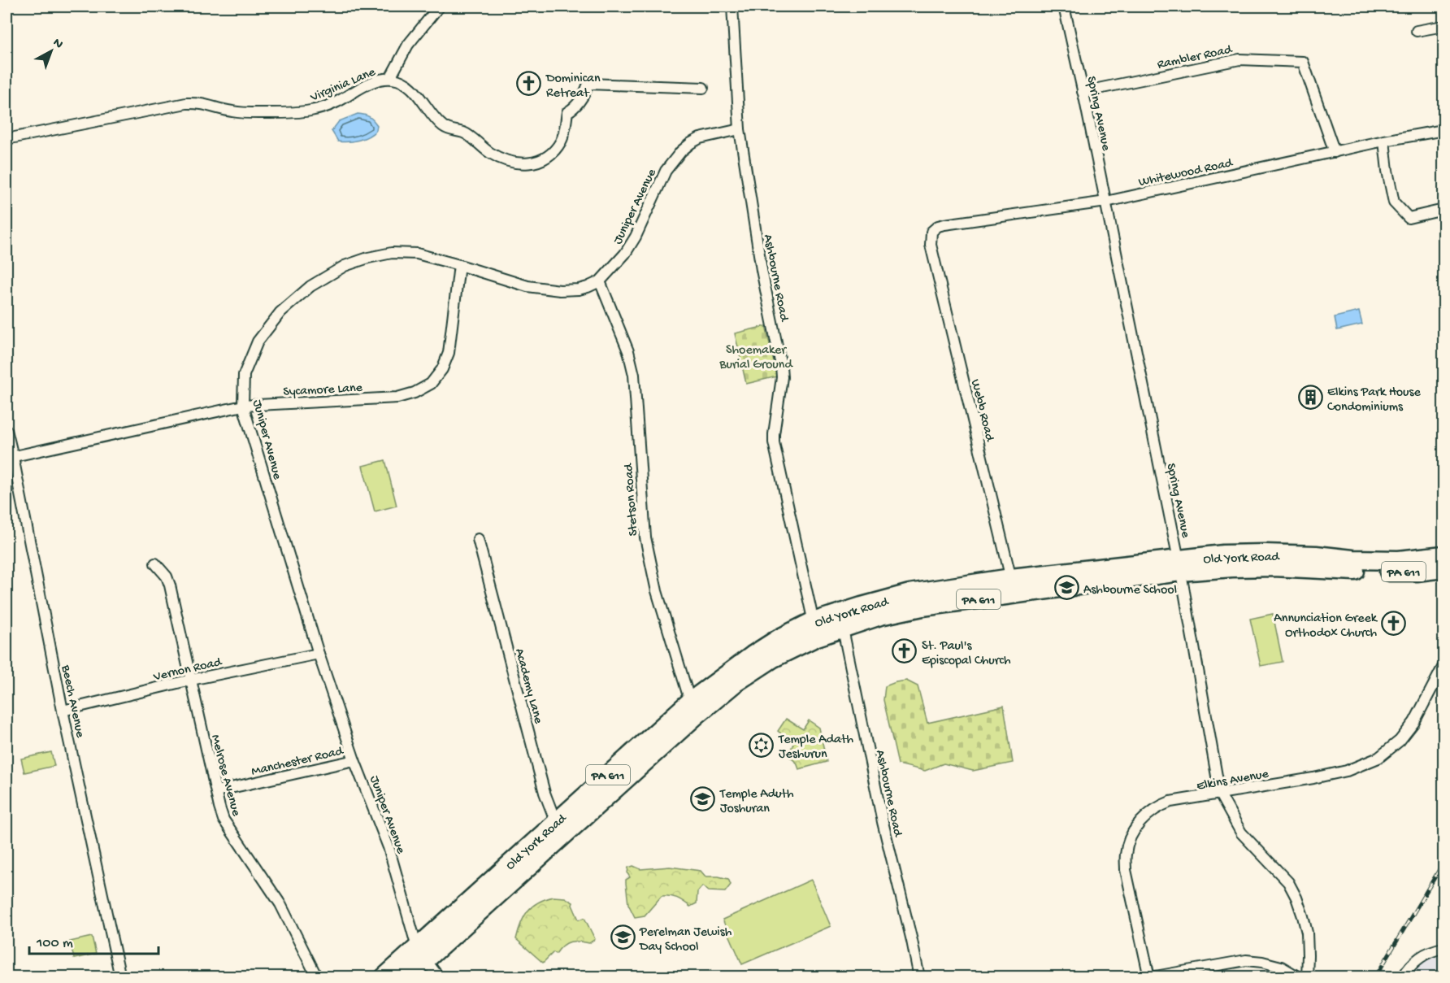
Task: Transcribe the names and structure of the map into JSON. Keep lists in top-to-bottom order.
{
  "streets": {
    "highway": ["Old York Road", "PA 611"],
    "street": [
      "Rambler Road",
      "Virginia Lane",
      "Spring Avenue",
      "Whitewood Road",
      "Juniper Avenue",
      "Ashbourne Road",
      "Sycamore Lane",
      "Webb Road",
      "Stetson Road",
      "Vernon Road",
      "Academy Lane",
      "Beech Avenue",
      "Manchester Road",
      "Melrose Avenue",
      "Elkins Avenue"
    ]
  },
  "crossings": [
    ["Rambler Road", "Spring Avenue"],
    ["Rambler Road", "Whitewood Road"],
    ["Spring Avenue", "Whitewood Road"],
    ["Spring Avenue", "Old York Road"],
    ["Spring Avenue", "Elkins Avenue"],
    ["Whitewood Road", "Webb Road"],
    ["Juniper Avenue", "Ashbourne Road"],
    ["Juniper Avenue", "Sycamore Lane"],
    ["Juniper Avenue", "Stetson Road"],
    ["Juniper Avenue", "Old York Road"],
    ["Juniper Avenue", "Vernon Road"],
    ["Juniper Avenue", "Manchester Road"],
    ["Ashbourne Road", "Old York Road"],
    ["Sycamore Lane", "Beech Avenue"],
    ["Webb Road", "Old York Road"],
    ["Stetson Road", "Old York Road"],
    ["Old York Road", "Academy Lane"],
    ["Vernon Road", "Beech Avenue"],
    ["Vernon Road", "Melrose Avenue"],
    ["Manchester Road", "Melrose Avenue"]
  ],
  "parks": ["Shoemaker Burial Ground"],
  "places": {
    "church": ["Dominican Retreat", "Annunciation Greek Orthodox Church", "St. Paul's Episcopal Church"],
    "building": ["Elkins Park House Condominiums"],
    "school or university": ["Ashbourne School", "Temple Aduth Joshuran", "Perelman Jewish Day School"],
    "synagogue": ["Temple Adath Jeshurun"]
  },
  "scale_bar": "100 m",
  "north": "top right"
}
